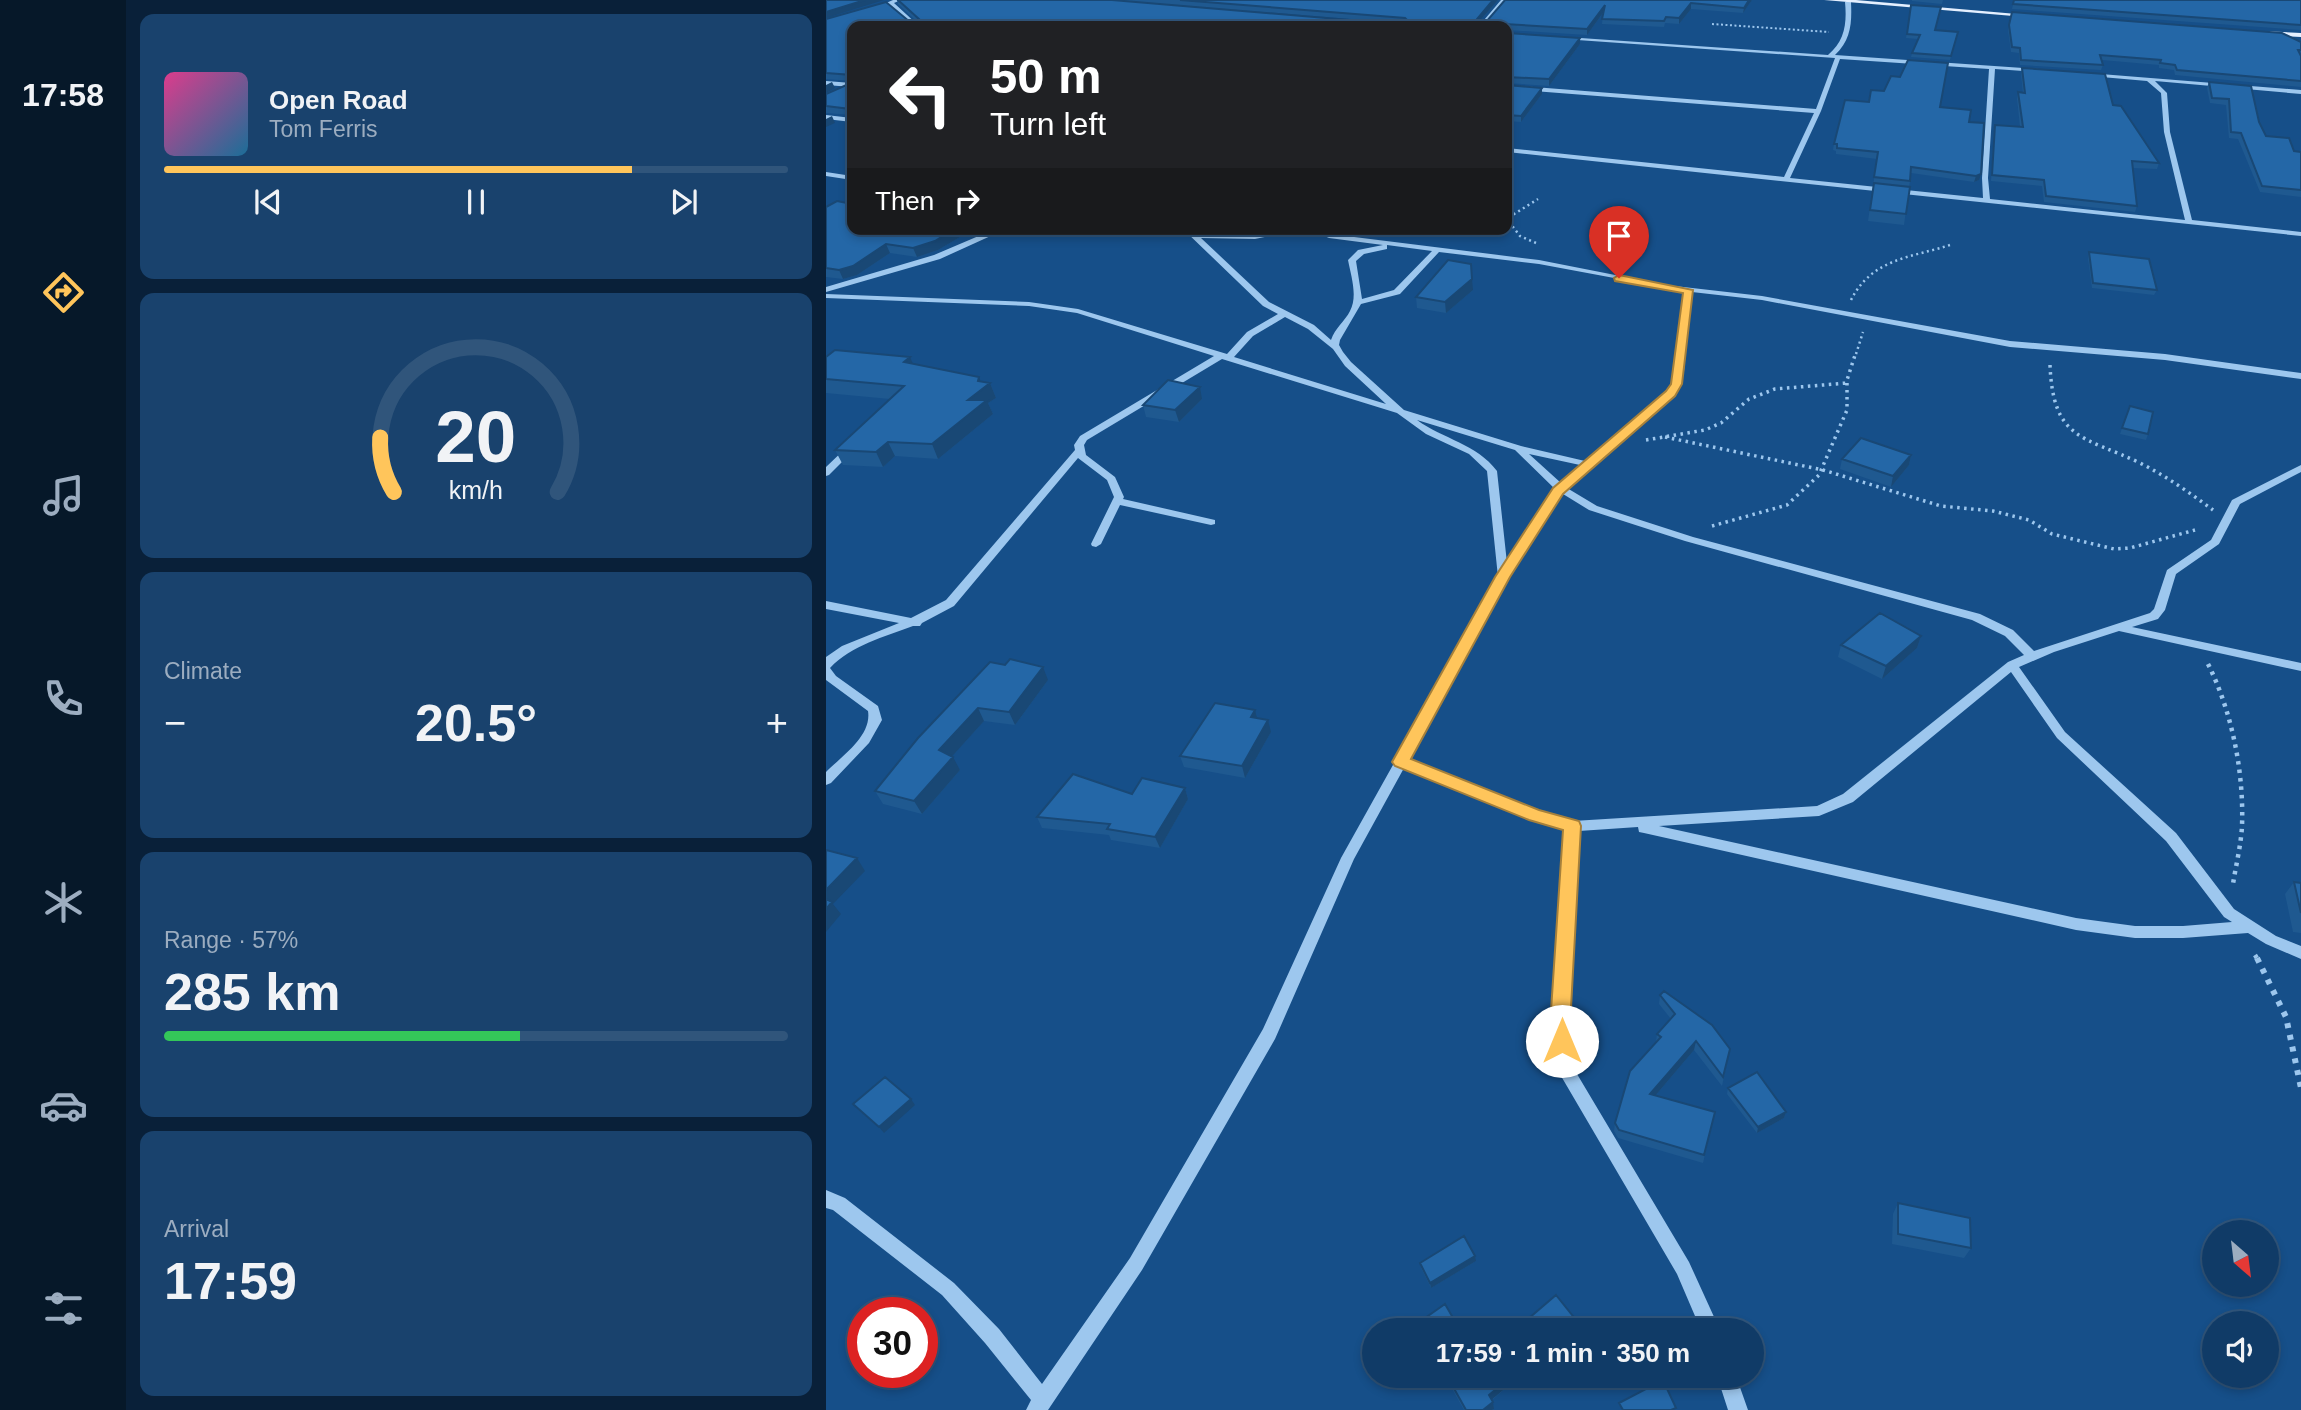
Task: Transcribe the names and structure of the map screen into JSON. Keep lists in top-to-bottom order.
{
  "north": "bottom right",
  "page": {
    "tabs": "17:58",
    "turn": ["50 m", "Turn left"],
    "song": ["Open Road", "Tom Ferris"],
    "then": "Then",
    "tile": [
      "Climate",
      ["Range · 57%", "285 km"],
      ["Arrival", "17:59"]
    ],
    "heat": ["−", "20.5°", "+"],
    "limit": "30",
    "trip": "17:59 · 1 min · 350 m",
    "gauge": ["20", "km/h"]
  }
}
